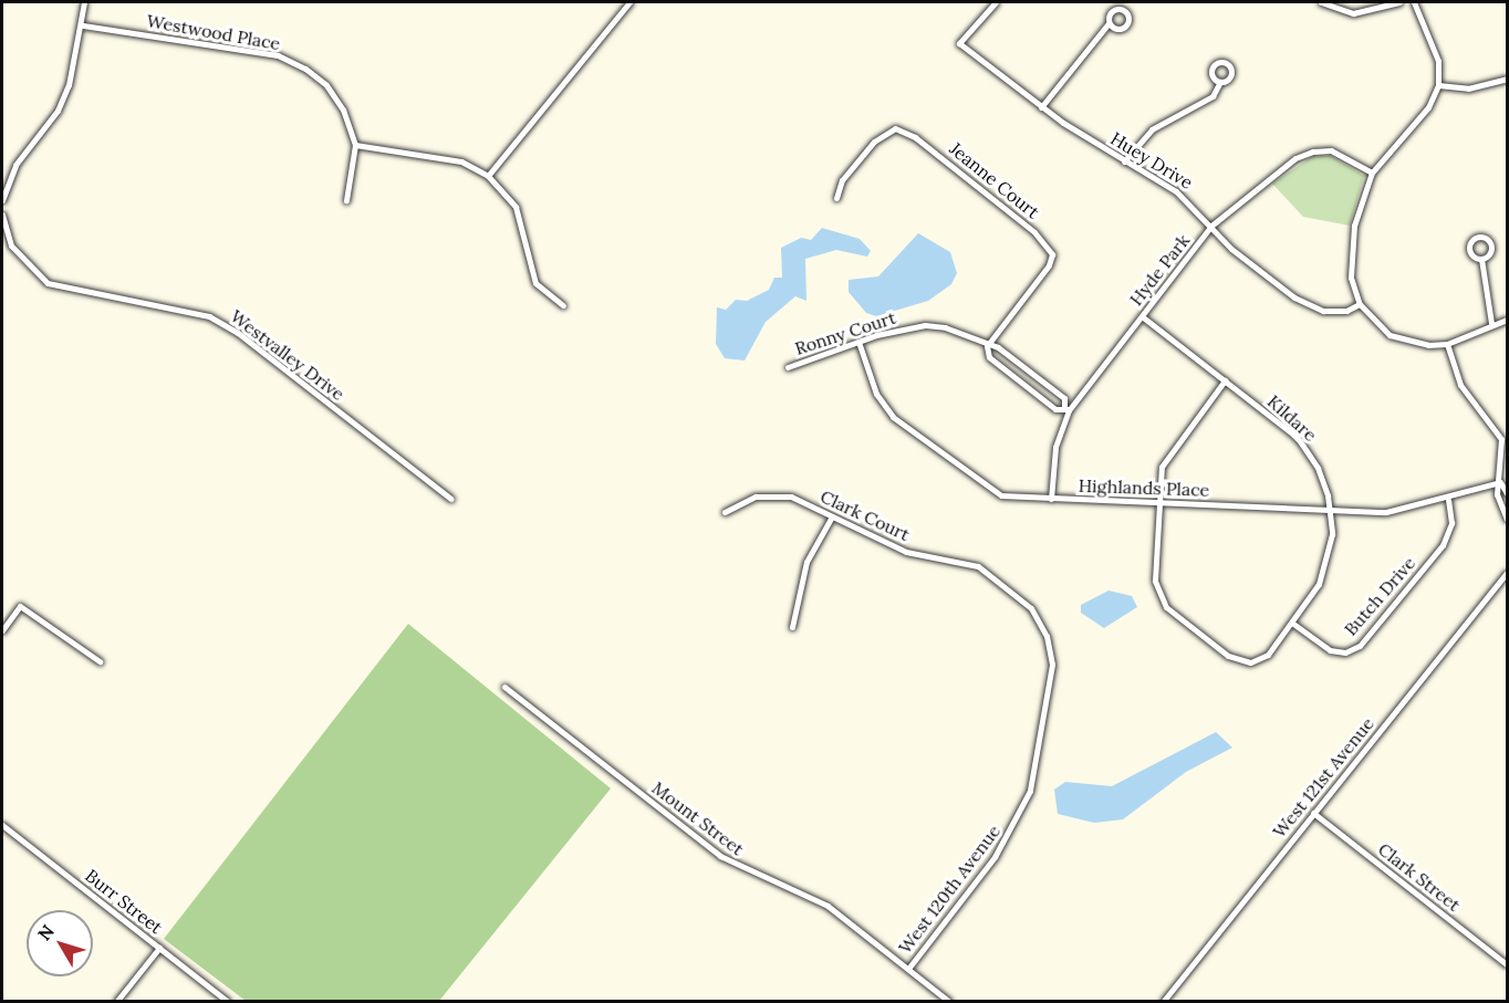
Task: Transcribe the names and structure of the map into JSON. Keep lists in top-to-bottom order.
{
  "streets": {
    "street": [
      "Westwood Place",
      "Huey Drive",
      "Jeanne Court",
      "Hyde Park",
      "Ronny Court",
      "Westvalley Drive",
      "Kildare",
      "Highlands Place",
      "Clark Court",
      "Butch Drive",
      "West 121st Avenue",
      "Mount Street",
      "Clark Street",
      "West 120th Avenue",
      "Burr Street"
    ]
  },
  "crossings": [
    ["Huey Drive", "Hyde Park"],
    ["Jeanne Court", "Ronny Court"],
    ["Hyde Park", "Ronny Court"],
    ["Hyde Park", "Kildare"],
    ["Hyde Park", "Highlands Place"],
    ["Ronny Court", "Highlands Place"],
    ["Kildare", "Highlands Place"],
    ["Kildare", "Butch Drive"],
    ["Highlands Place", "Butch Drive"],
    ["Clark Court", "West 120th Avenue"],
    ["West 121st Avenue", "Clark Street"],
    ["Mount Street", "West 120th Avenue"]
  ],
  "north": "top left"
}
